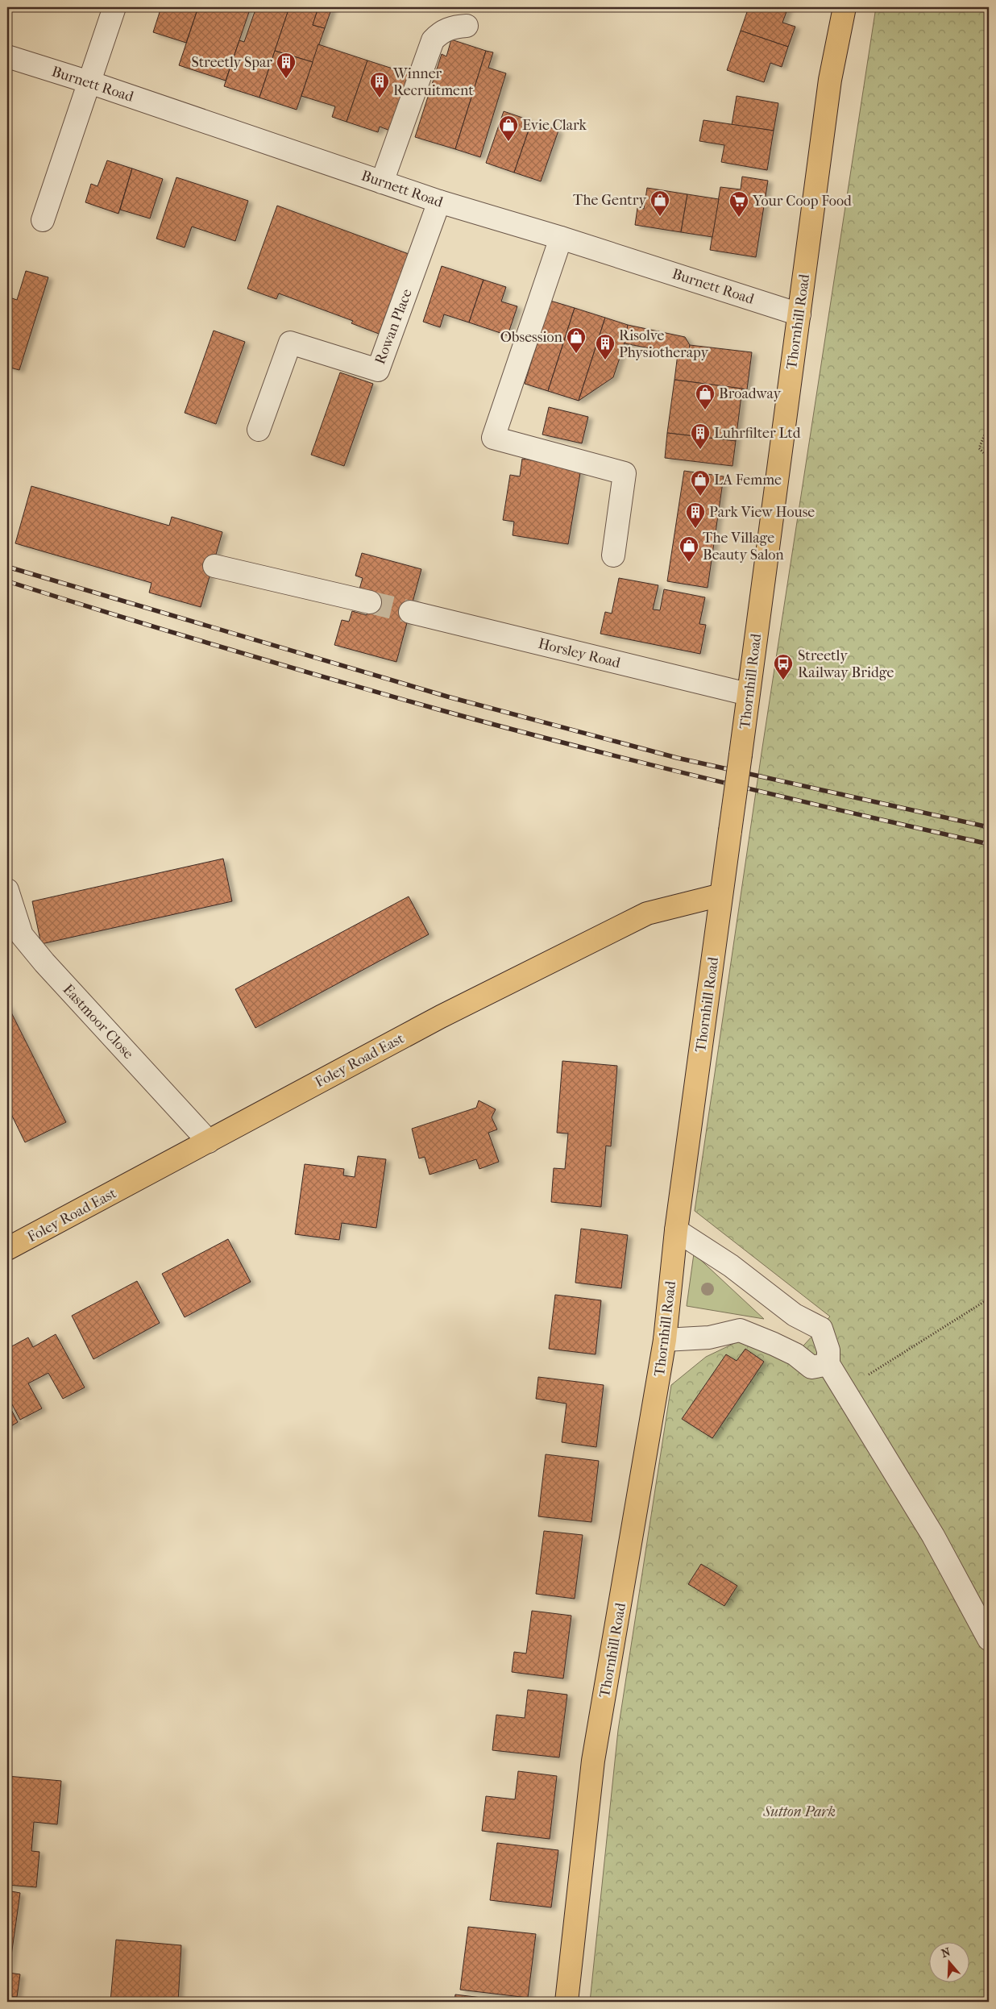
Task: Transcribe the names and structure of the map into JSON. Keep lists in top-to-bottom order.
{
  "streets": {
    "main road": ["Thornhill Road", "Foley Road East"],
    "street": [
      "Burnett Road",
      "Rowan Place",
      "Horsley Road",
      "Eastmoor Close"
    ]
  },
  "crossings": [
    ["Burnett Road", "Thornhill Road"],
    ["Burnett Road", "Rowan Place"],
    ["Thornhill Road", "Horsley Road"],
    ["Thornhill Road", "Foley Road East"],
    ["Eastmoor Close", "Foley Road East"]
  ],
  "parks": ["Sutton Park"],
  "places": {
    "building": [
      "Streetly Spar",
      "Winner Recruitment",
      "Risolve Physiotherapy",
      "Luhrfilter Ltd",
      "Park View House"
    ],
    "shop": [
      "Evie Clark",
      "The Gentry",
      "Obsession",
      "Broadway",
      "LA Femme",
      "The Village Beauty Salon"
    ],
    "supermarket": ["Your Coop Food"],
    "bus stop": ["Streetly Railway Bridge"]
  },
  "north": "top"
}
